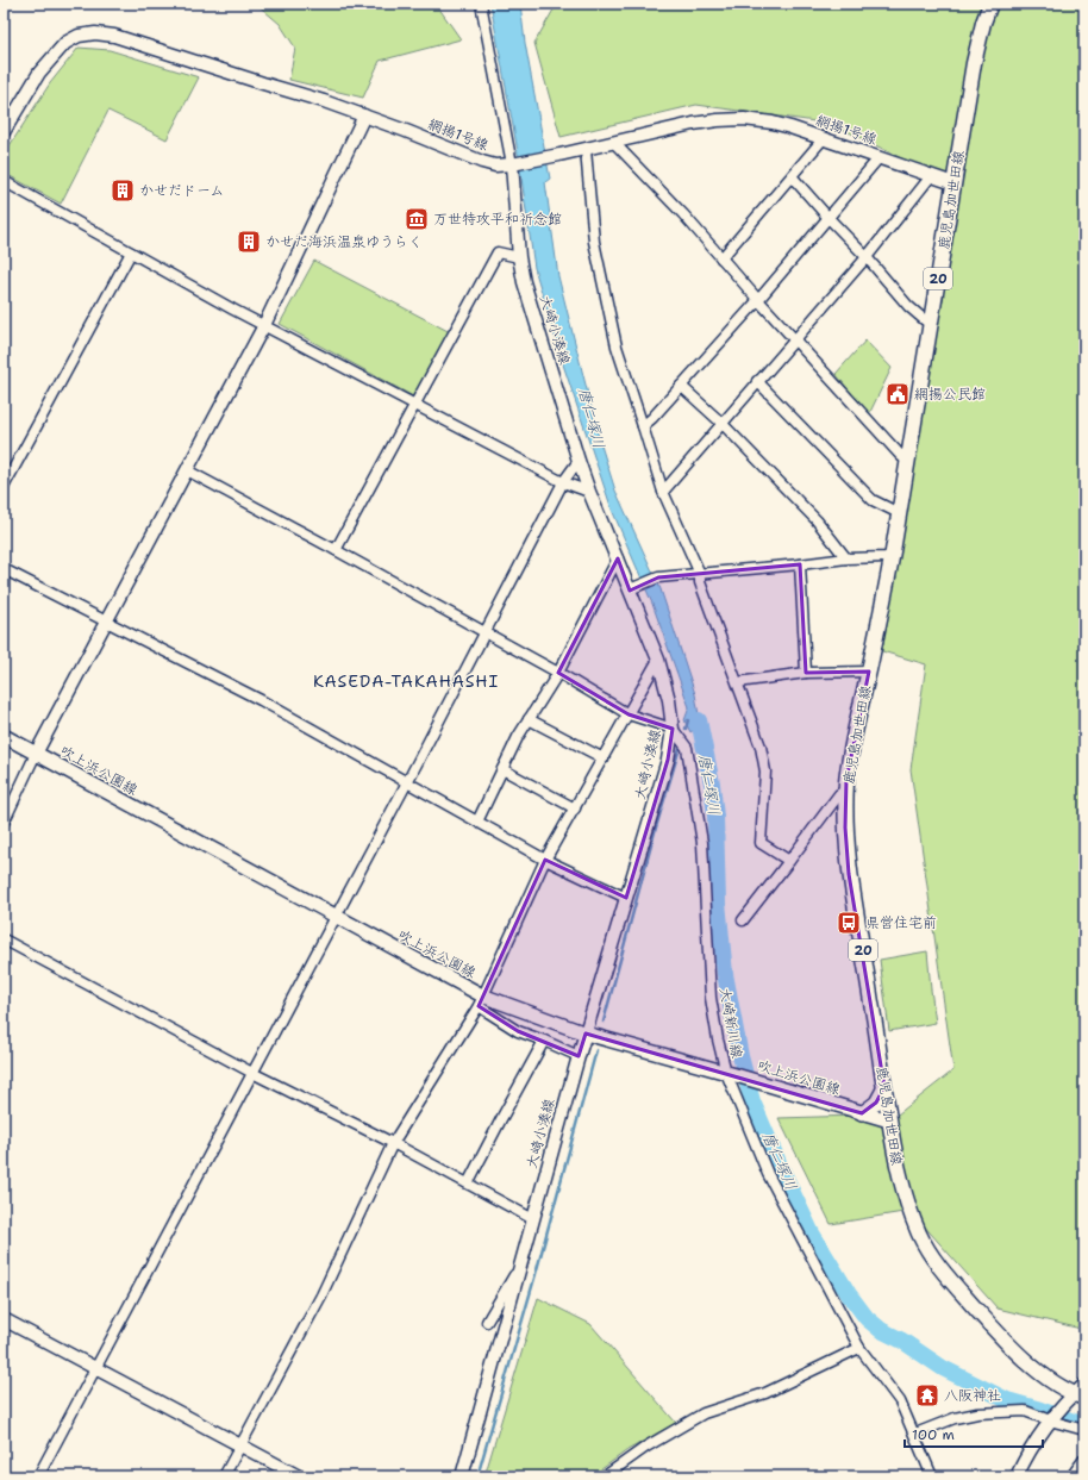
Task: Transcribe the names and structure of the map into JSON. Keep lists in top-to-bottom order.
{
  "streets": {
    "main road": ["鹿児島加世田線", "20", "吹上浜公園線"],
    "street": ["網揚1号線", "大崎小湊線", "大崎新川線"]
  },
  "crossings": [
    ["網揚1号線", "鹿児島加世田線"],
    ["網揚1号線", "大崎小湊線"],
    ["鹿児島加世田線", "吹上浜公園線"],
    ["大崎小湊線", "吹上浜公園線"],
    ["大崎小湊線", "大崎新川線"],
    ["吹上浜公園線", "大崎新川線"]
  ],
  "districts": ["KASEDA-TAKAHASHI"],
  "water": ["唐仁塚川"],
  "places": {
    "building": ["かせだドーム", "かせだ海浜温泉ゆうらく"],
    "museum": ["万世特攻平和祈念館"],
    "public building": ["網揚公民館"],
    "bus stop": ["県営住宅前"],
    "temple": ["八阪神社"]
  },
  "scale_bar": "100 m"
}
